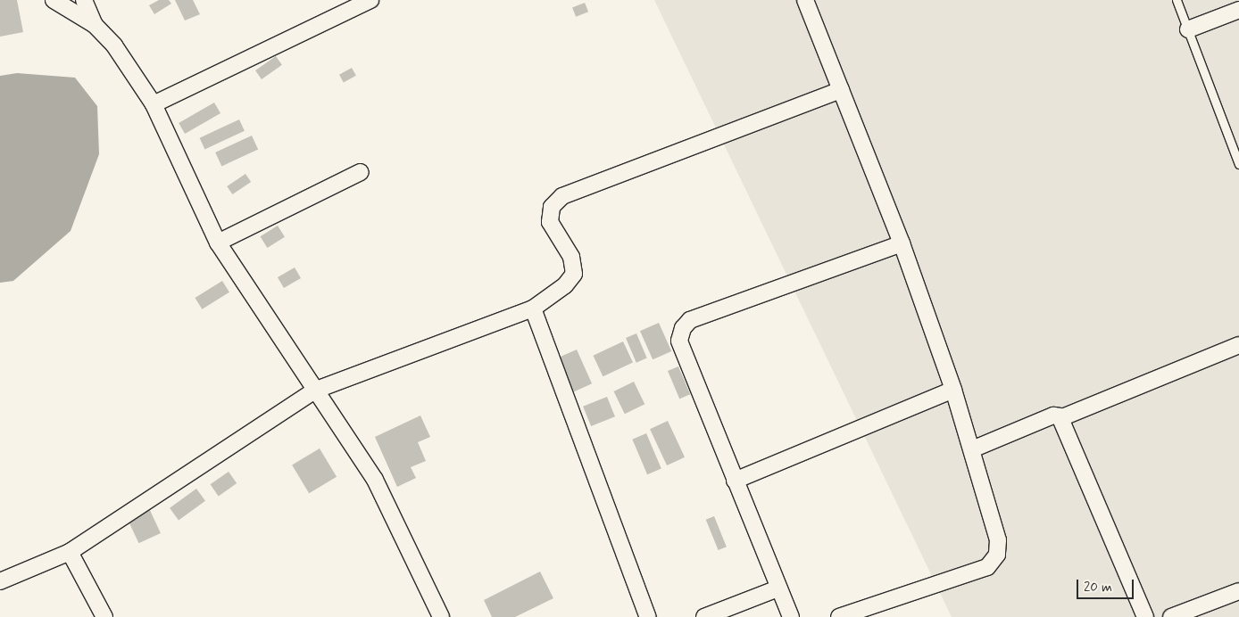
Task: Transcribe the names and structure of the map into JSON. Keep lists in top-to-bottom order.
{
  "scale_bar": "20 m"
}
